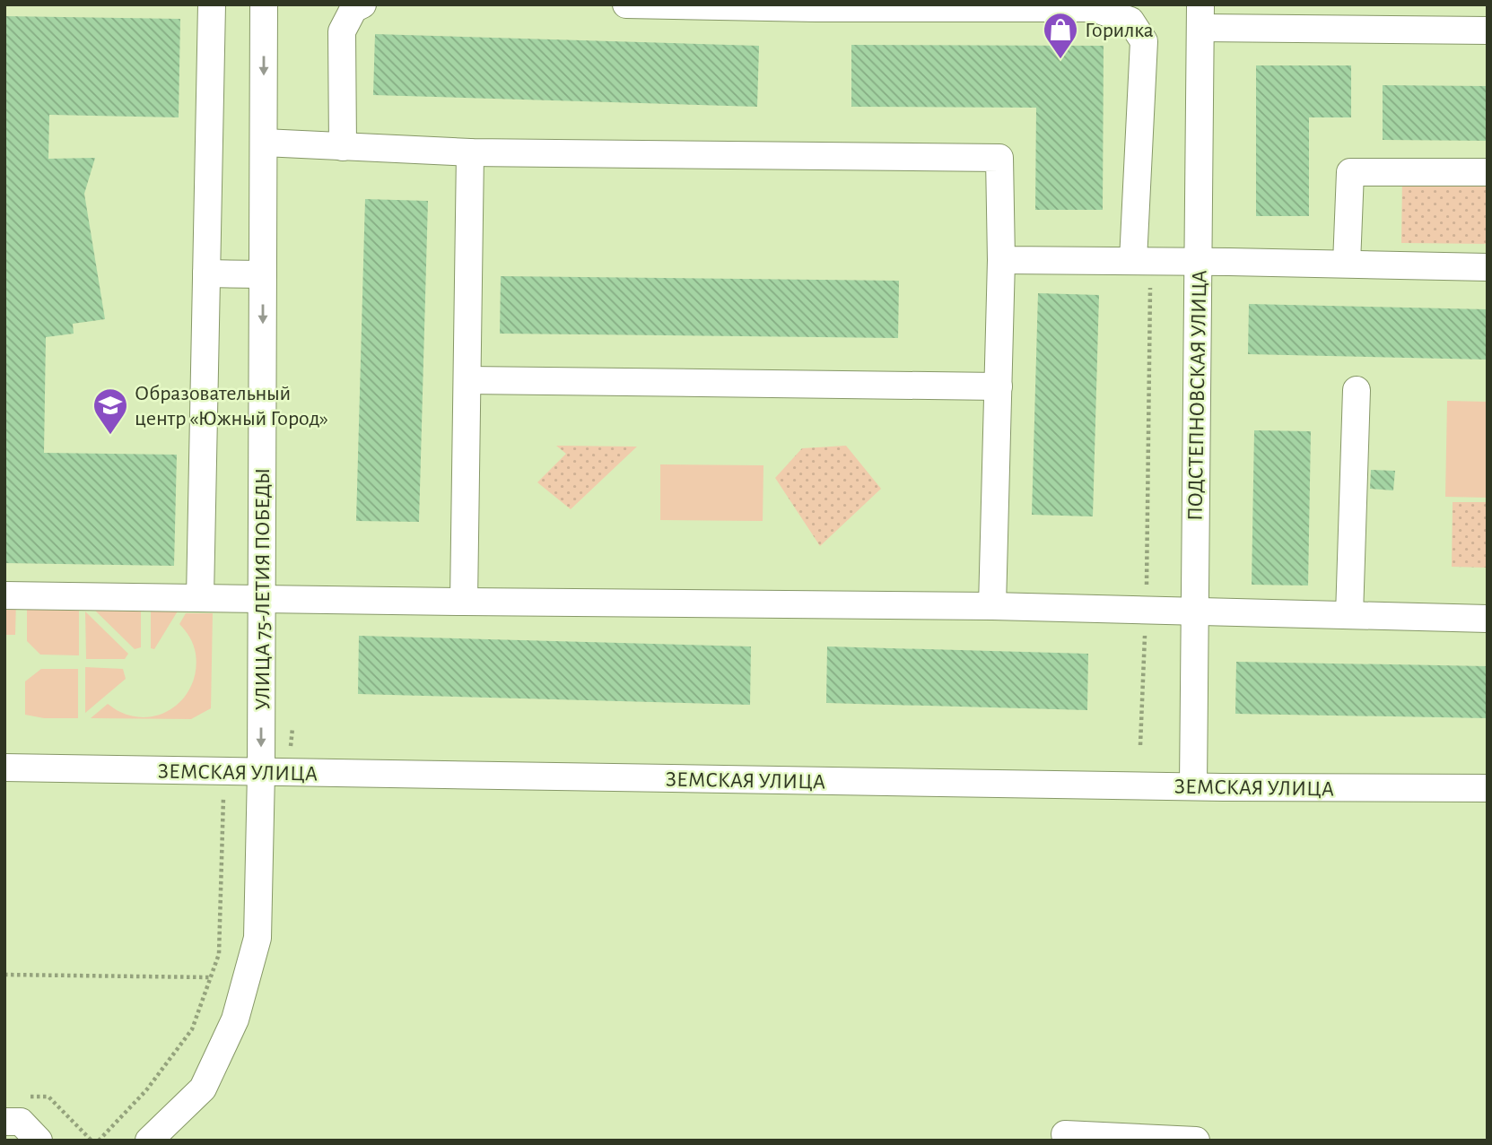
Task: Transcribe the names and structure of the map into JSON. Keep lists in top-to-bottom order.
{
  "streets": {
    "street": ["ПОДСТЕПНОВСКАЯ УЛИЦА", "УЛИЦА 75-ЛЕТИЯ ПОБЕДЫ", "ЗЕМСКАЯ УЛИЦА"]
  },
  "crossings": [
    ["ПОДСТЕПНОВСКАЯ УЛИЦА", "ЗЕМСКАЯ УЛИЦА"],
    ["УЛИЦА 75-ЛЕТИЯ ПОБЕДЫ", "ЗЕМСКАЯ УЛИЦА"]
  ],
  "places": {
    "shop": ["Горилка"],
    "school or university": ["Образовательный центр «Южный Город»"]
  }
}
